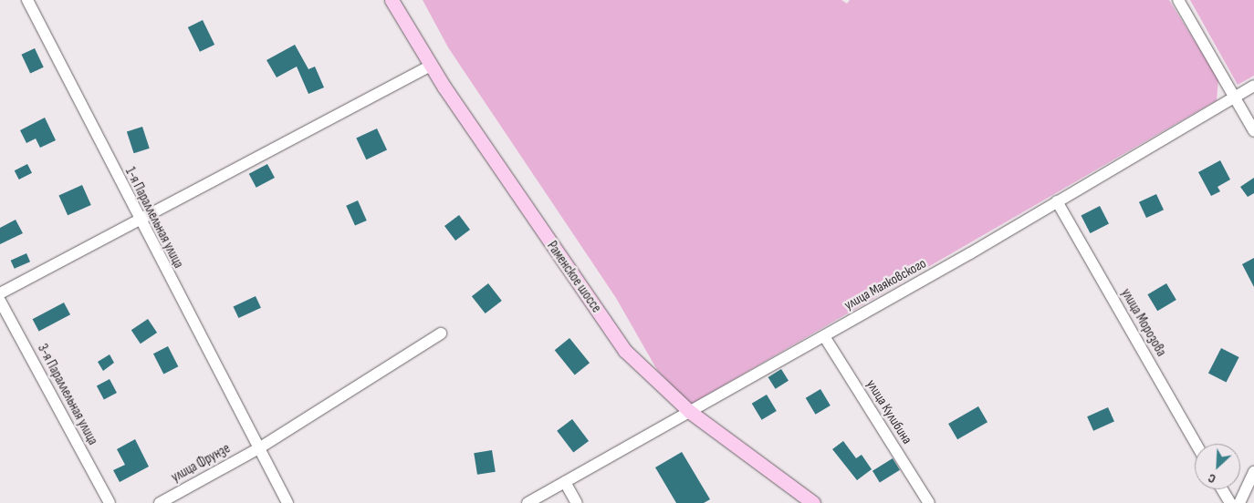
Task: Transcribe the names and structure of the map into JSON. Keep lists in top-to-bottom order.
{
  "streets": {
    "main road": ["Раменское шоссе"],
    "street": [
      "1-я Параллельная улица",
      "улица Маяковского",
      "улица Морозова",
      "3-я Параллельная улица",
      "улица Кулибина",
      "улица Фрунзе"
    ]
  },
  "crossings": [
    ["1-я Параллельная улица", "улица Фрунзе"],
    ["Раменское шоссе", "улица Маяковского"],
    ["улица Маяковского", "улица Морозова"],
    ["улица Маяковского", "улица Кулибина"]
  ],
  "north": "bottom left"
}
